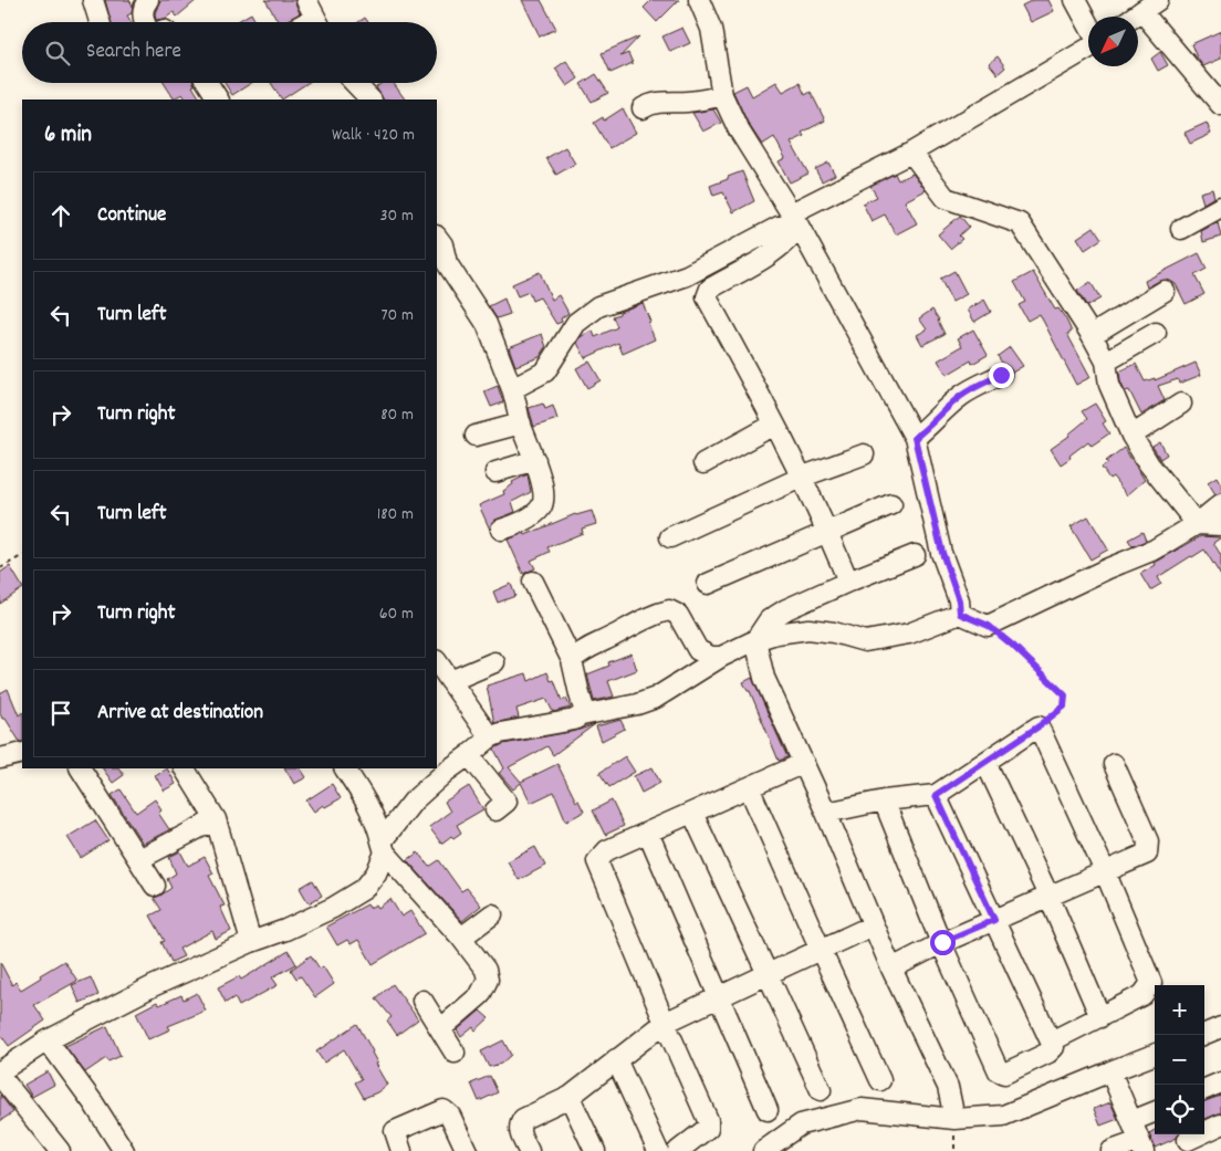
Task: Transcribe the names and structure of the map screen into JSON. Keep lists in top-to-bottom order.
{
  "north": "bottom left",
  "page": {
    "search": "Search here",
    "heading": ["6 min", "Walk · 420 m"],
    "list": [
      ["Continue", "30 m"],
      ["Turn left", "70 m"],
      ["Turn right", "80 m"],
      ["Turn left", "180 m"],
      ["Turn right", "60 m"],
      "Arrive at destination"
    ],
    "map_buttons": ["+", "−"]
  }
}
